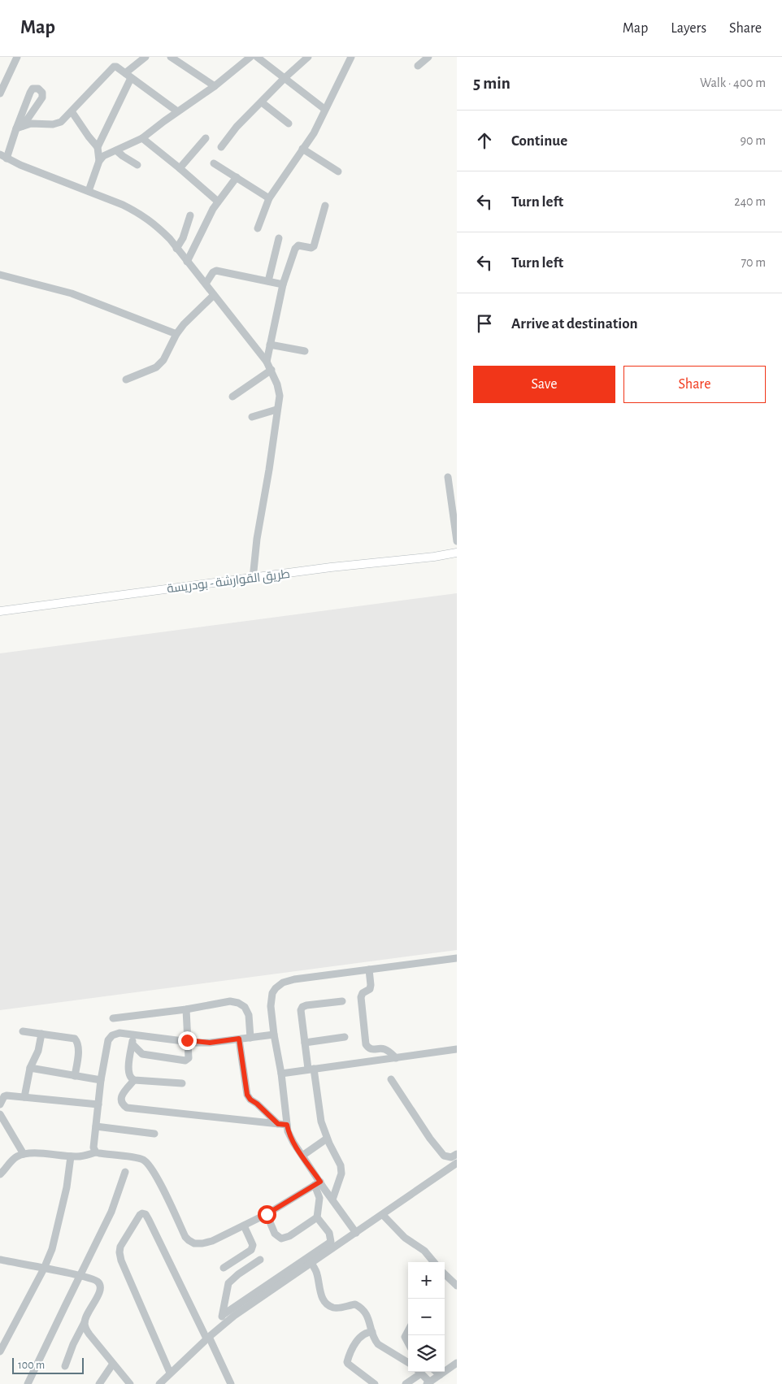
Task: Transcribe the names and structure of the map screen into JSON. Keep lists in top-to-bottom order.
{
  "streets": {
    "main road": ["طريق القوارشة - بودريسة"]
  },
  "scale_bar": "100 m",
  "page": {
    "header": "Map",
    "nav": ["Map", "Layers", "Share"],
    "heading": ["5 min", "Walk · 400 m"],
    "list": [
      ["Continue", "90 m"],
      ["Turn left", "240 m"],
      ["Turn left", "70 m"],
      "Arrive at destination"
    ],
    "buttons": ["Save", "Share"],
    "map_buttons": ["+", "−"],
    "scale": "100 m"
  }
}
